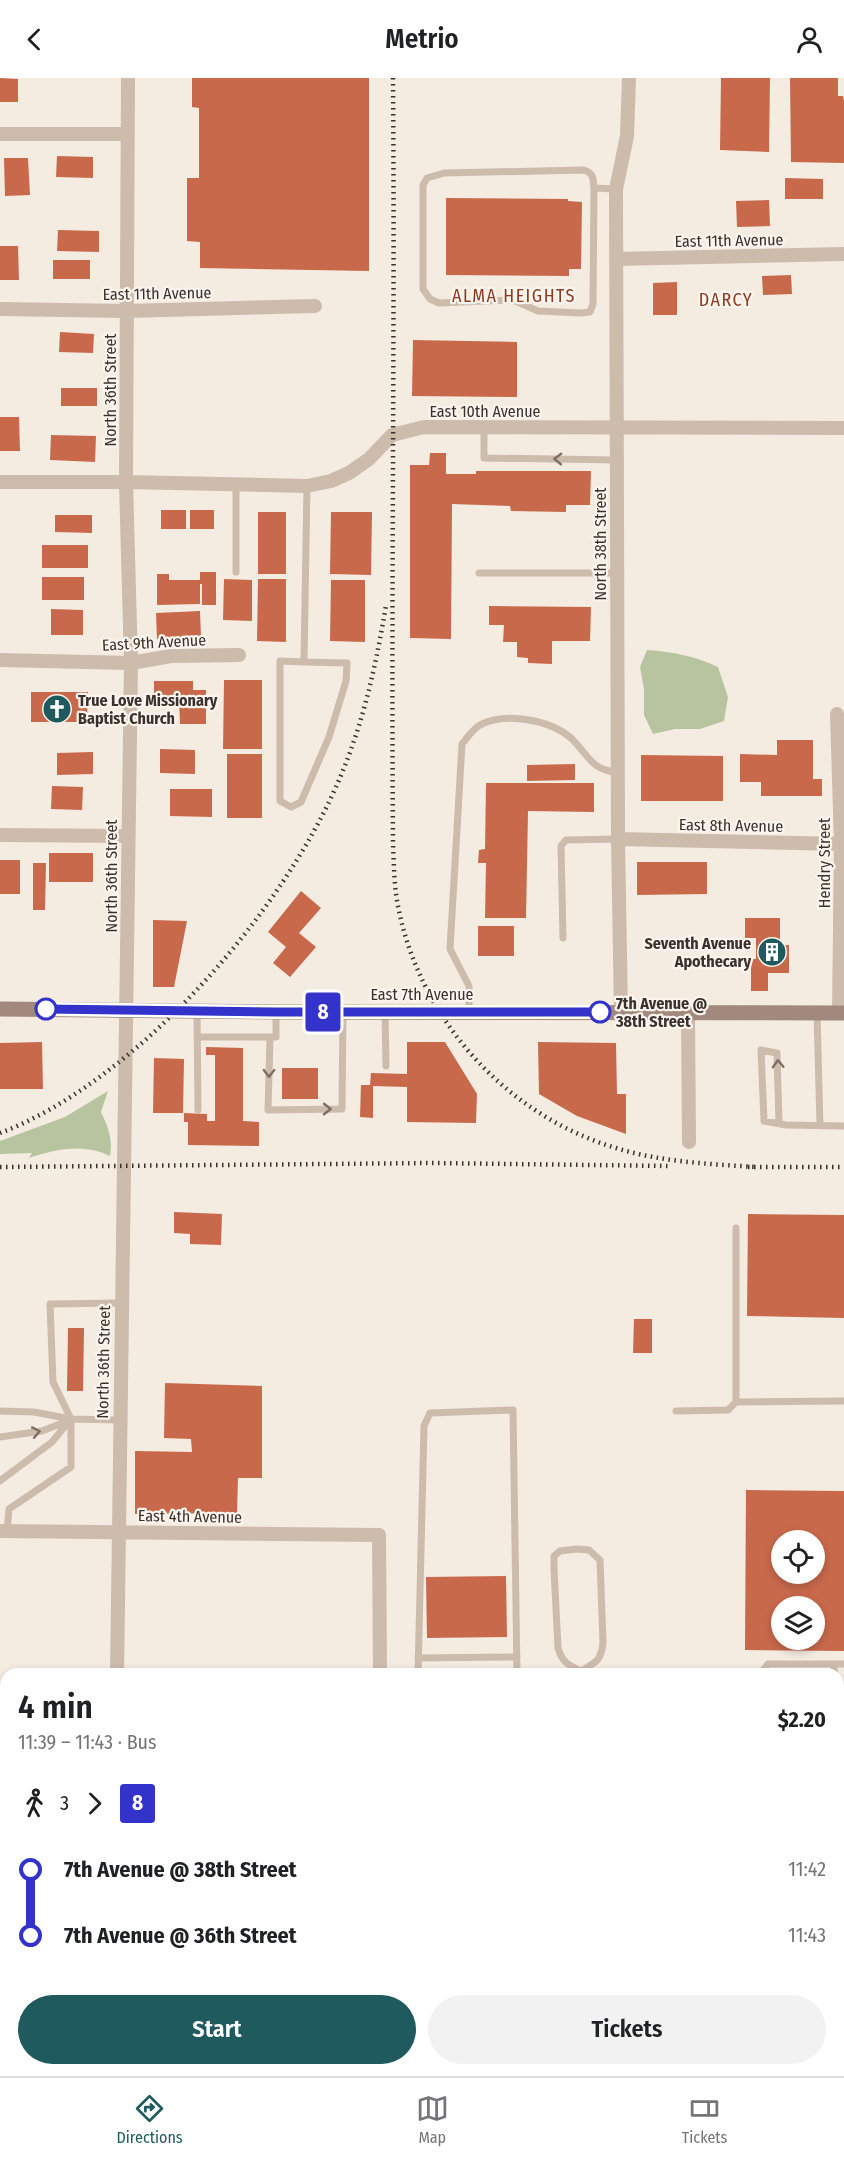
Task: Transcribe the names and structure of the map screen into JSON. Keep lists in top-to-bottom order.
{
  "streets": {
    "street": [
      "East 11th Avenue",
      "North 36th Street",
      "East 10th Avenue",
      "North 38th Street",
      "East 9th Avenue",
      "East 8th Avenue",
      "Hendry Street",
      "East 7th Avenue",
      "East 4th Avenue"
    ]
  },
  "crossings": [
    ["East 11th Avenue", "North 36th Street"],
    ["East 11th Avenue", "North 38th Street"],
    ["North 36th Street", "East 10th Avenue"],
    ["North 36th Street", "East 9th Avenue"],
    ["North 36th Street", "East 7th Avenue"],
    ["North 36th Street", "East 4th Avenue"],
    ["East 10th Avenue", "North 38th Street"],
    ["North 38th Street", "East 8th Avenue"],
    ["North 38th Street", "East 7th Avenue"],
    ["East 8th Avenue", "Hendry Street"],
    ["Hendry Street", "East 7th Avenue"]
  ],
  "districts": ["ALMA HEIGHTS", "DARCY"],
  "places": {
    "church": ["True Love Missionary Baptist Church"],
    "building": ["Seventh Avenue Apothecary"],
    "other": ["7th Avenue @ 38th Street"]
  },
  "lines": ["bus line 8"],
  "page": {
    "header": "Metrio",
    "on_map": "8",
    "heading": ["4 min", "11:39 – 11:43 · Bus", "$2.20"],
    "legs": ["3", "8"],
    "list": [
      {
        "name": "7th Avenue @ 38th Street",
        "value": "11:42"
      },
      {
        "name": "7th Avenue @ 36th Street",
        "value": "11:43"
      }
    ],
    "buttons": ["Start", "Tickets"],
    "tabs": ["Directions", "Map", "Tickets"]
  }
}
